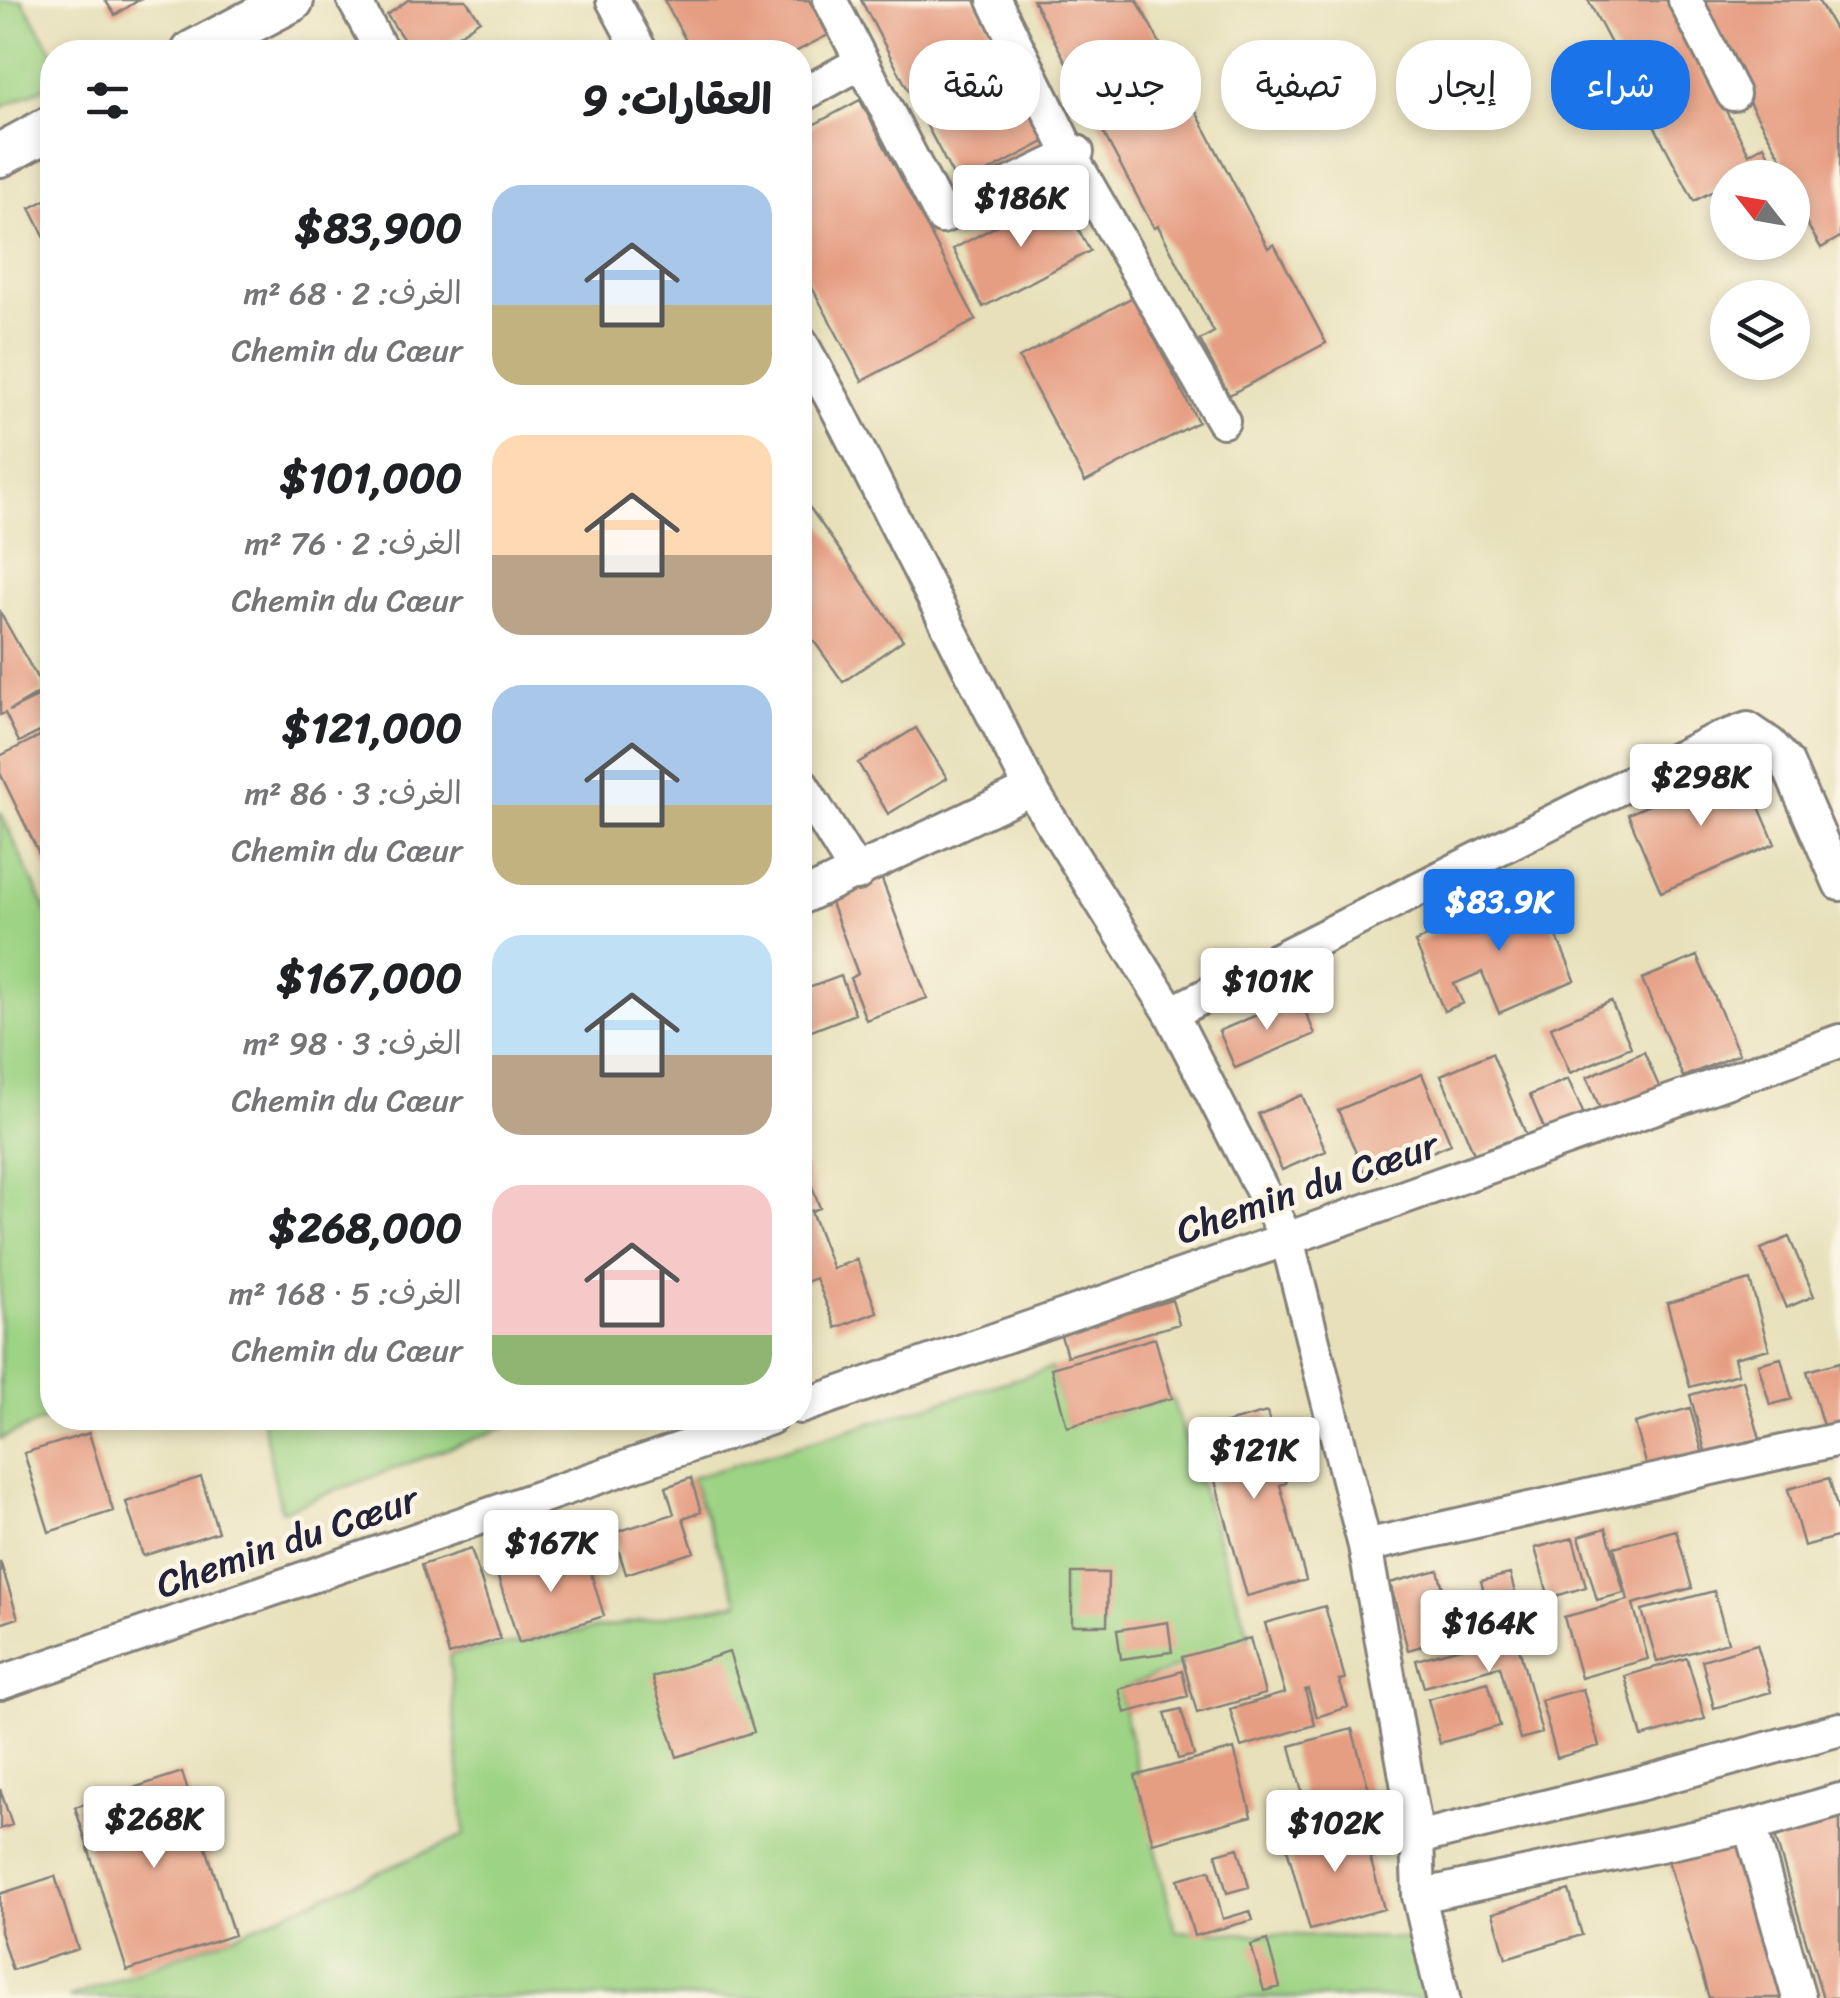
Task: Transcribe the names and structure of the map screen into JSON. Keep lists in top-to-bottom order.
{
  "streets": {
    "street": ["Chemin du Cœur"]
  },
  "north": "top left",
  "page": {
    "chip": [
      "شراء",
      "إيجار",
      "تصفية",
      "جديد",
      "شقة"
    ],
    "heading": "العقارات: 9",
    "list": [
      {
        "name": "$83,900",
        "note": "الغرف: 2 · 68 m² · Chemin du Cœur"
      },
      {
        "name": "$101,000",
        "note": "الغرف: 2 · 76 m² · Chemin du Cœur"
      },
      {
        "name": "$121,000",
        "note": "الغرف: 3 · 86 m² · Chemin du Cœur"
      },
      {
        "name": "$167,000",
        "note": "الغرف: 3 · 98 m² · Chemin du Cœur"
      },
      {
        "name": "$268,000",
        "note": "الغرف: 5 · 168 m² · Chemin du Cœur"
      }
    ],
    "price": [
      "$186K",
      "$298K",
      "$83.9K",
      "$101K",
      "$121K",
      "$167K",
      "$164K",
      "$268K",
      "$102K"
    ]
  }
}
